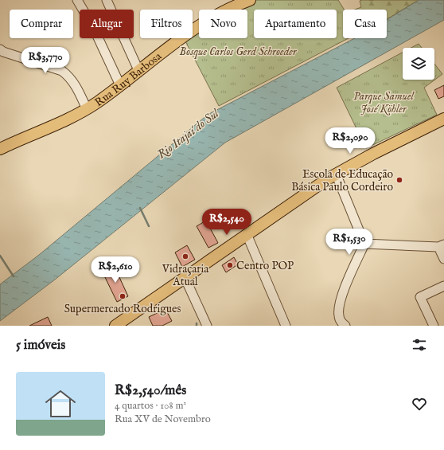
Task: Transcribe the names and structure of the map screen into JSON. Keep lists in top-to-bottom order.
{
  "streets": {
    "main road": ["Rua Ruy Barbosa"]
  },
  "water": ["Rio Itajaí do Sul"],
  "parks": ["Bosque Carlos Gerd Schroeder", "Parque Samuel José Köhler"],
  "places": [
    "Escola de Educação Básica Paulo Cordeiro",
    "Vidraçaria Atual",
    "Centro POP",
    "Supermercado Rodrigues"
  ],
  "page": {
    "chip": [
      "Comprar",
      "Alugar",
      "Filtros",
      "Novo",
      "Apartamento",
      "Casa"
    ],
    "price": [
      "R$3,770",
      "R$2,090",
      "R$2,540",
      "R$1,530",
      "R$2,610"
    ],
    "heading": "5 imóveis",
    "list": [
      {
        "name": "R$2,540/mês",
        "note": "4 quartos · 108 m² · Rua XV de Novembro"
      }
    ]
  }
}
